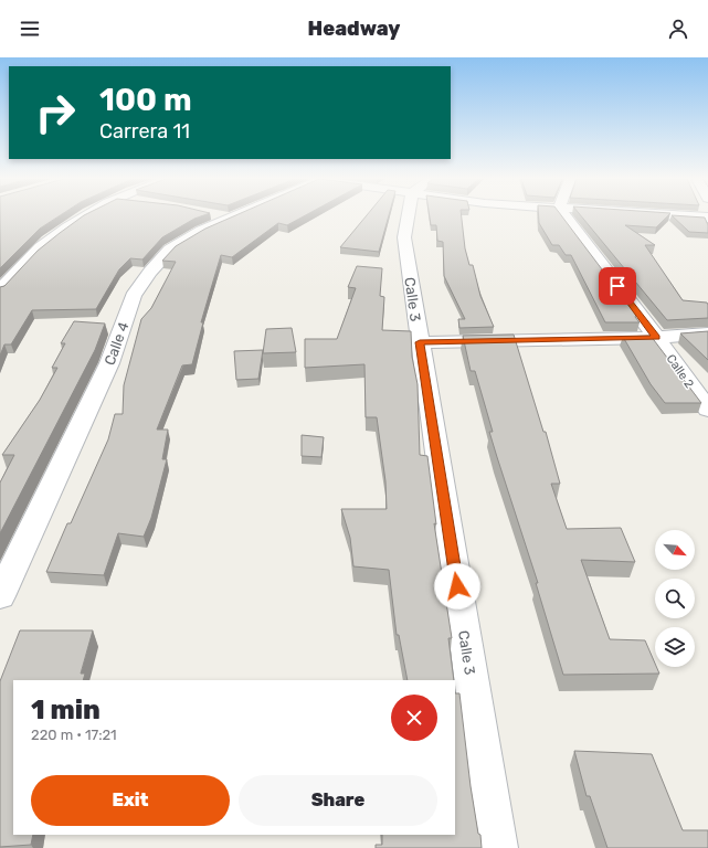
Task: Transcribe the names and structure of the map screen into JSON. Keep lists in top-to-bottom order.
{
  "streets": {
    "street": ["Calle 3", "Calle 4", "Calle 2"]
  },
  "north": "bottom right",
  "page": {
    "header": "Headway",
    "turn": ["100 m", "Carrera 11"],
    "heading": ["1 min", "220 m · 17:21"],
    "buttons": ["Exit", "Share"]
  }
}
